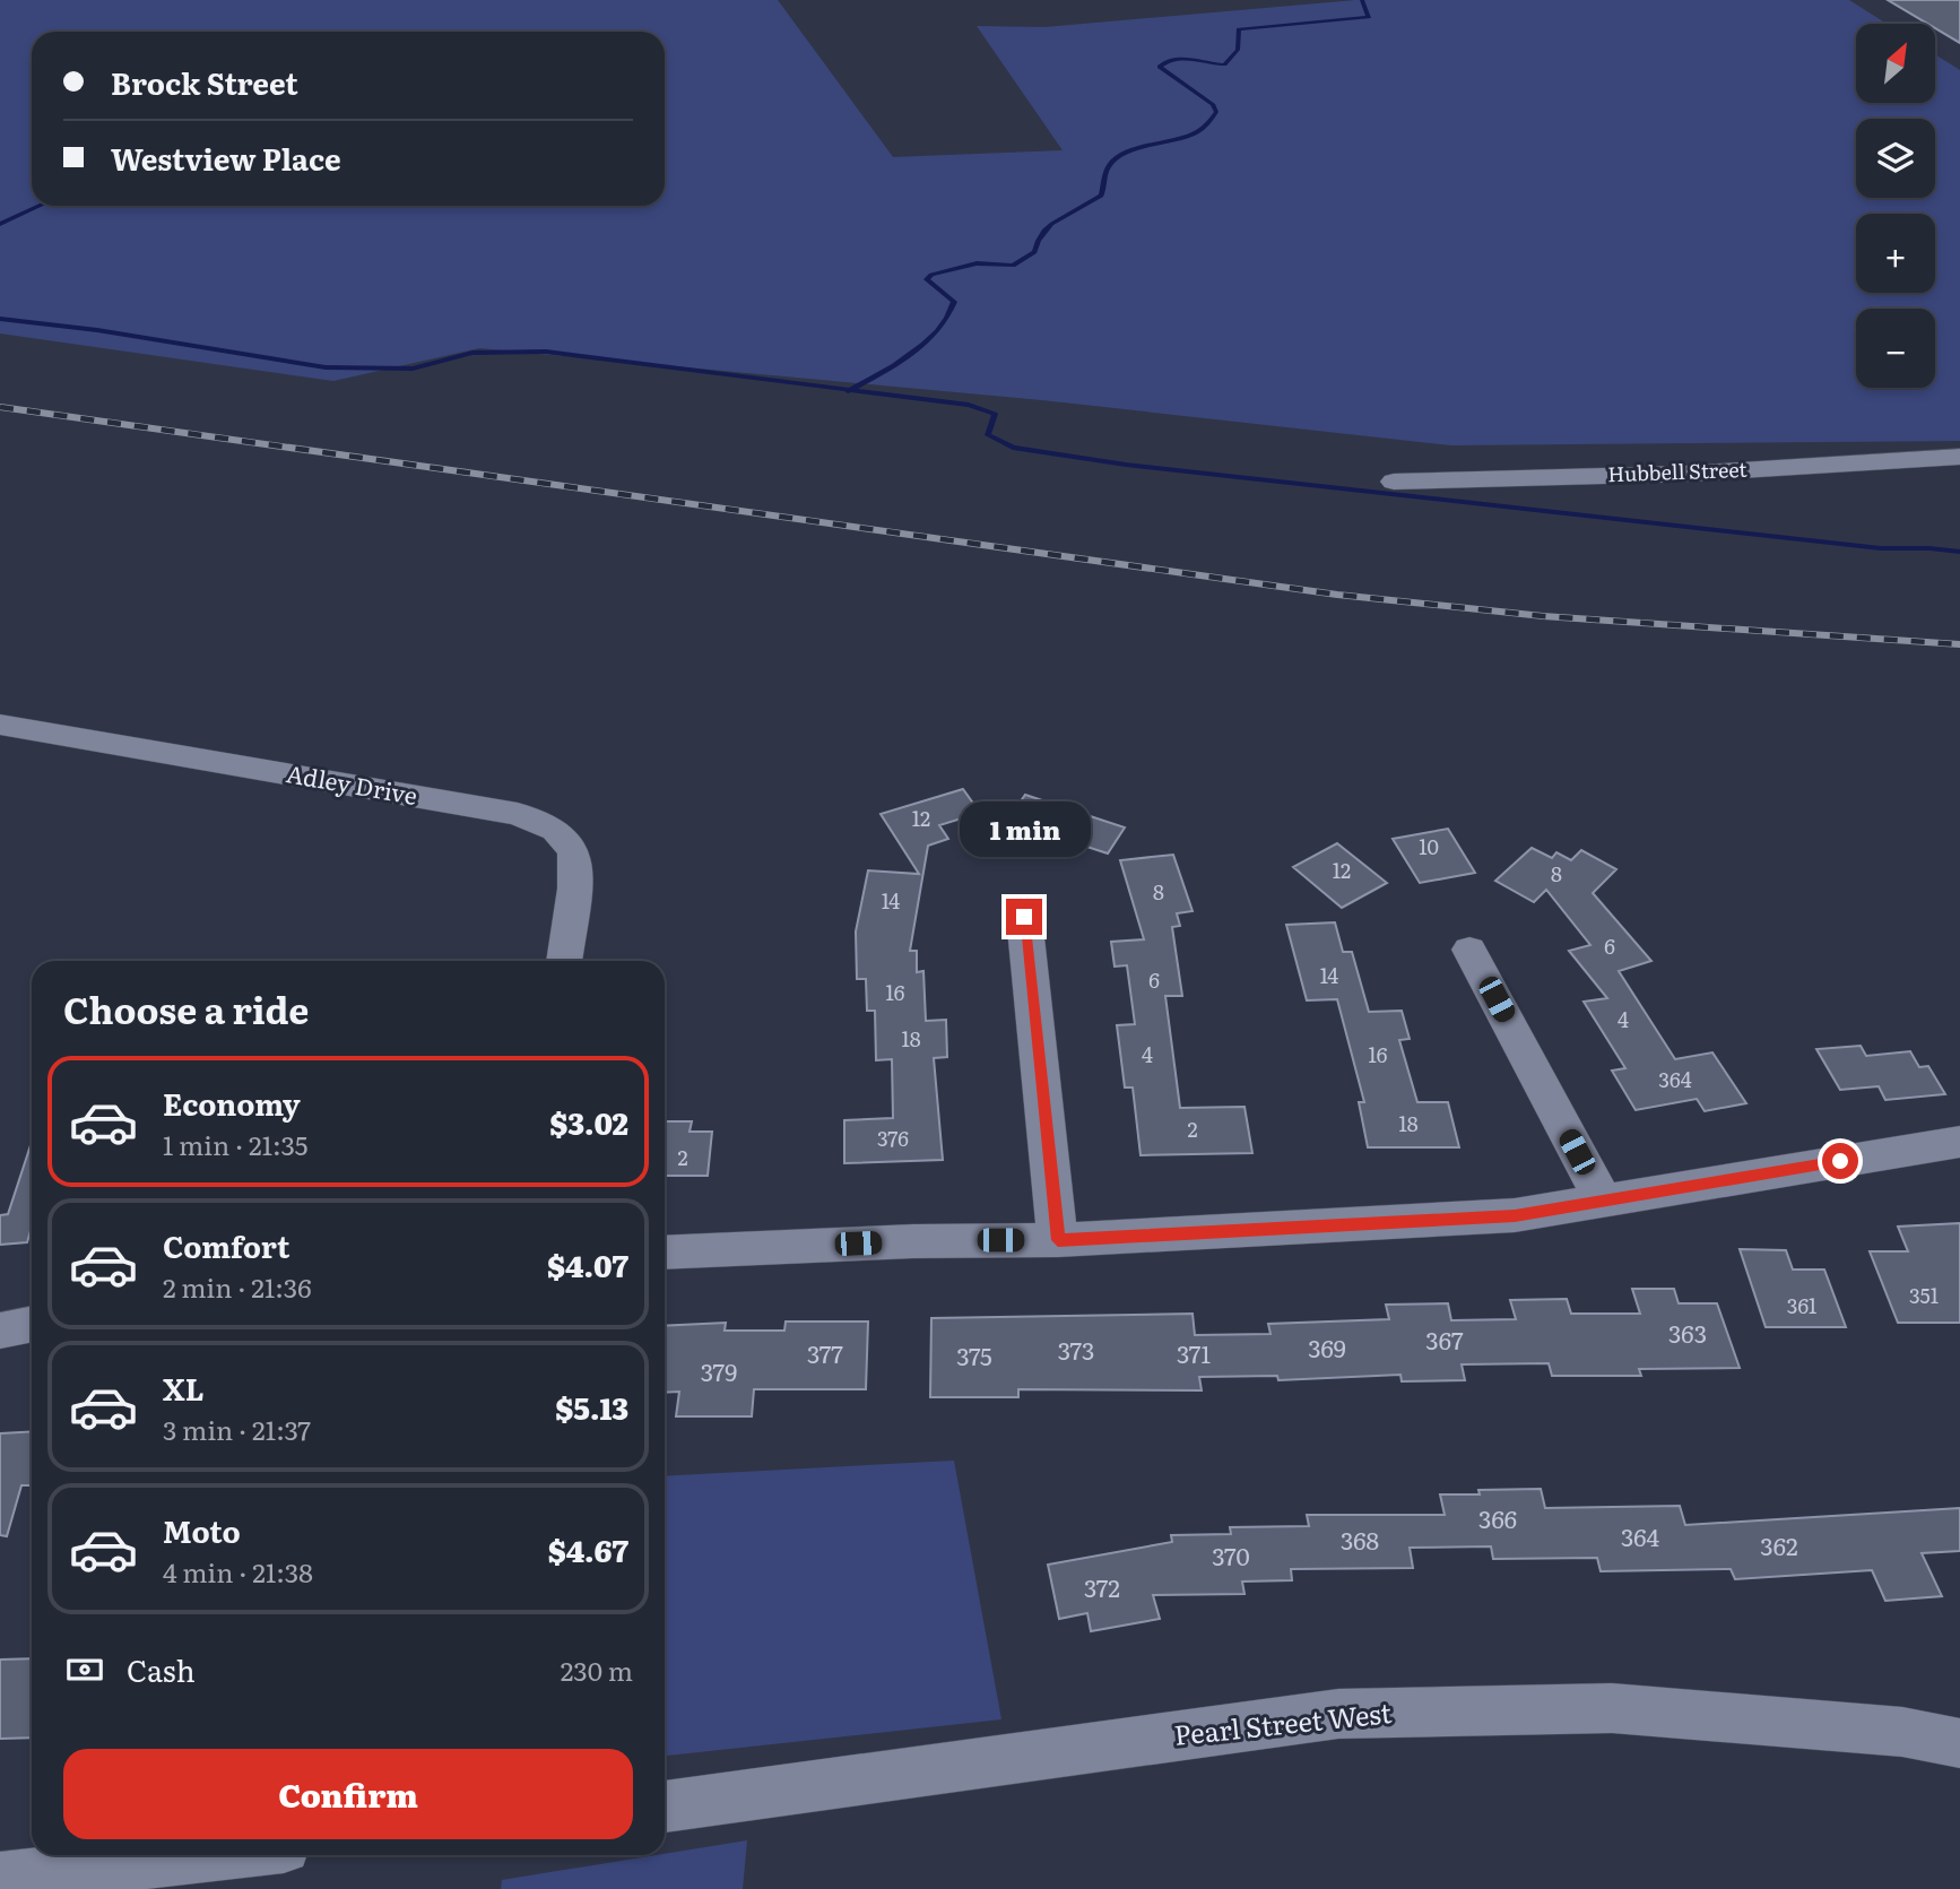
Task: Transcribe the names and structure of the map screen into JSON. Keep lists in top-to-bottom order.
{
  "streets": {
    "street": ["Hubbell Street", "Adley Drive", "Pearl Street West"]
  },
  "house_numbers": [
    "12",
    "10",
    "12",
    "8",
    "8",
    "14",
    "6",
    "14",
    "6",
    "16",
    "4",
    "18",
    "4",
    "16",
    "364",
    "18",
    "2",
    "376",
    "2",
    "351",
    "361",
    "363",
    "367",
    "369",
    "373",
    "377",
    "371",
    "375",
    "379",
    "366",
    "364",
    "368",
    "362",
    "370",
    "372"
  ],
  "north": "top right",
  "page": {
    "map_buttons": ["+", "−"],
    "banner": ["Brock Street", "Westview Place"],
    "bubble": "1 min",
    "heading": "Choose a ride",
    "list": [
      {
        "name": "Economy",
        "note": "1 min · 21:35",
        "value": "$3.02"
      },
      {
        "name": "Comfort",
        "note": "2 min · 21:36",
        "value": "$4.07"
      },
      {
        "name": "XL",
        "note": "3 min · 21:37",
        "value": "$5.13"
      },
      {
        "name": "Moto",
        "note": "4 min · 21:38",
        "value": "$4.67"
      }
    ],
    "pay": ["Cash", "230 m"],
    "buttons": "Confirm"
  }
}
